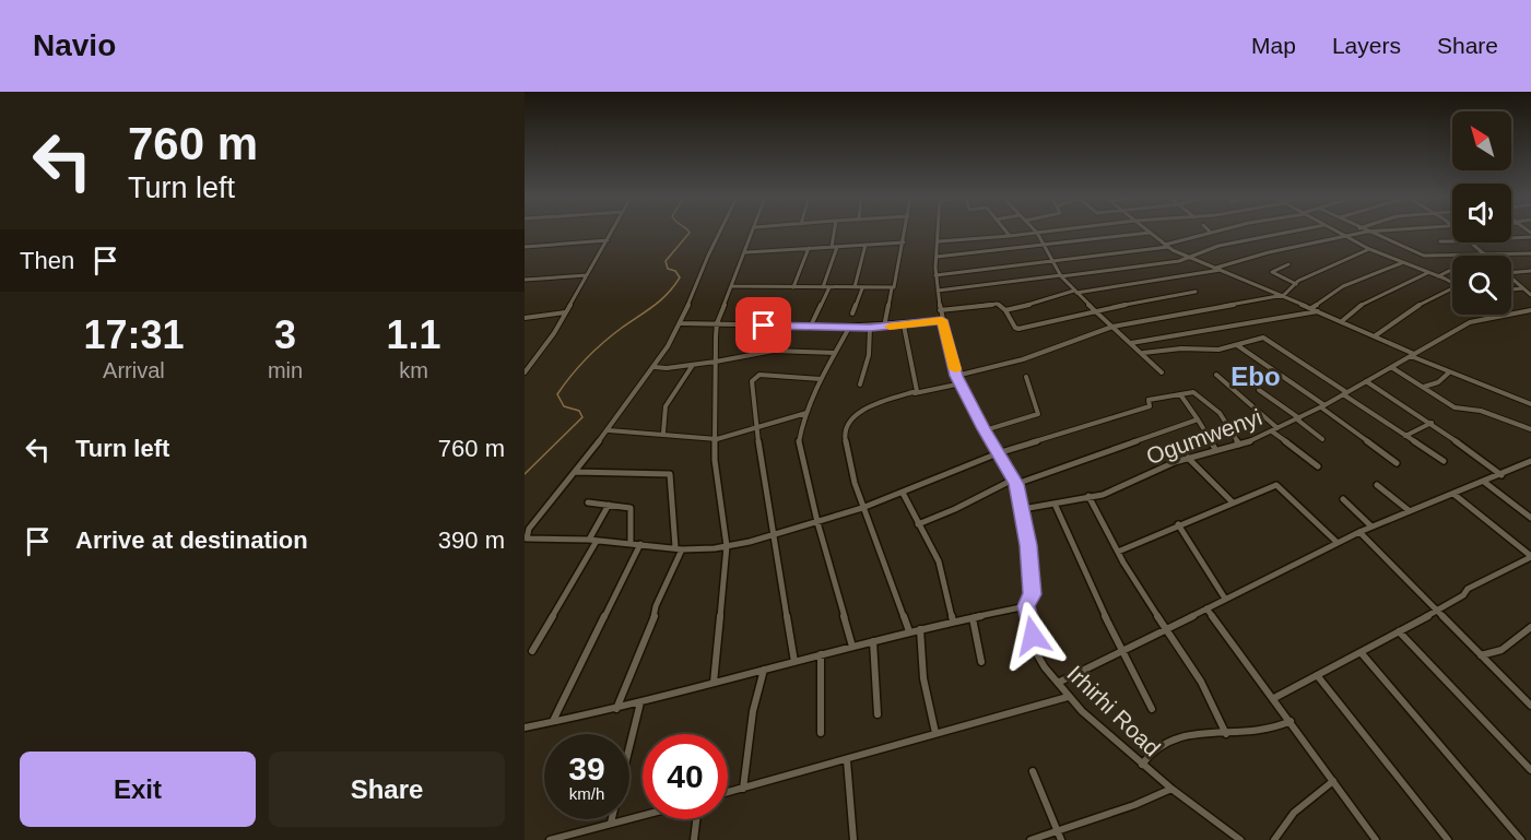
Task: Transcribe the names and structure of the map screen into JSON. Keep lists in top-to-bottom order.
{
  "streets": {
    "street": ["Ogumwenyi", "Irhirhi Road"]
  },
  "crossings": [
    ["Ogumwenyi", "Irhirhi Road"]
  ],
  "districts": ["Ebo"],
  "north": "top left",
  "page": {
    "header": "Navio",
    "nav": ["Map", "Layers", "Share"],
    "turn": ["760 m", "Turn left"],
    "then": "Then",
    "eta": [
      "17:31",
      "Arrival",
      "3",
      "min",
      "1.1",
      "km"
    ],
    "list": [
      {
        "name": "Turn left",
        "value": "760 m"
      },
      {
        "name": "Arrive at destination",
        "value": "390 m"
      }
    ],
    "speed": "39 km/h",
    "limit": "40",
    "buttons": ["Exit", "Share"]
  }
}
